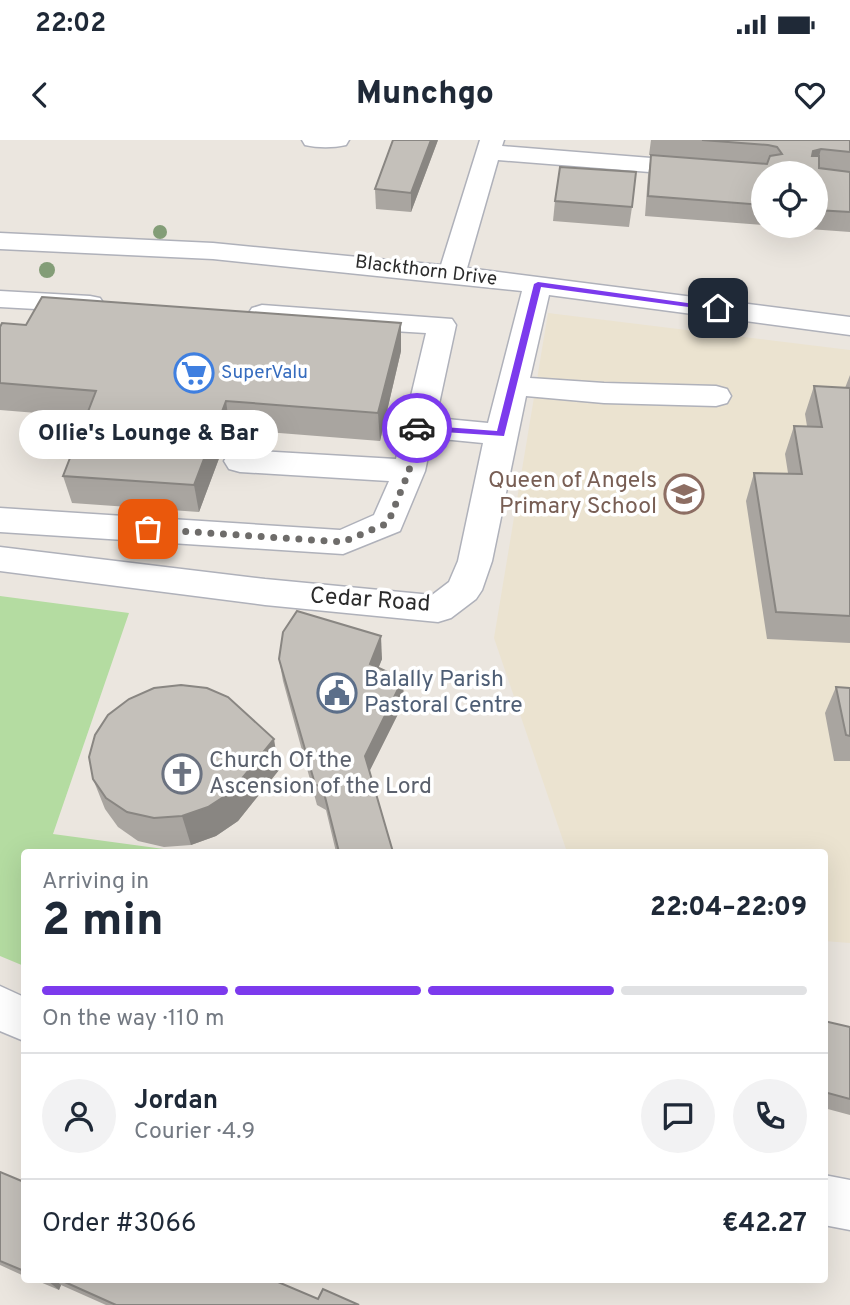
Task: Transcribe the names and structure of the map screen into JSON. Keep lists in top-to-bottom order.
{
  "streets": {
    "street": ["Blackthorn Drive", "Cedar Road"]
  },
  "crossings": [
    ["Blackthorn Drive", "Cedar Road"]
  ],
  "places": {
    "supermarket": ["SuperValu"],
    "school or university": ["Queen of Angels Primary School"],
    "other": ["Ollie's Lounge & Bar"],
    "public building": ["Balally Parish Pastoral Centre"],
    "church": ["Church Of the Ascension of the Lord"]
  },
  "page": {
    "status": "22:02",
    "header": "Munchgo",
    "bubble": "Ollie's Lounge & Bar",
    "heading": ["2 min", "Arriving in", "22:04–22:09"],
    "panel": [
      "Jordan",
      "Courier · 4.9",
      "Order #3066",
      "€42.27"
    ],
    "bar": "On the way · 110 m"
  }
}
